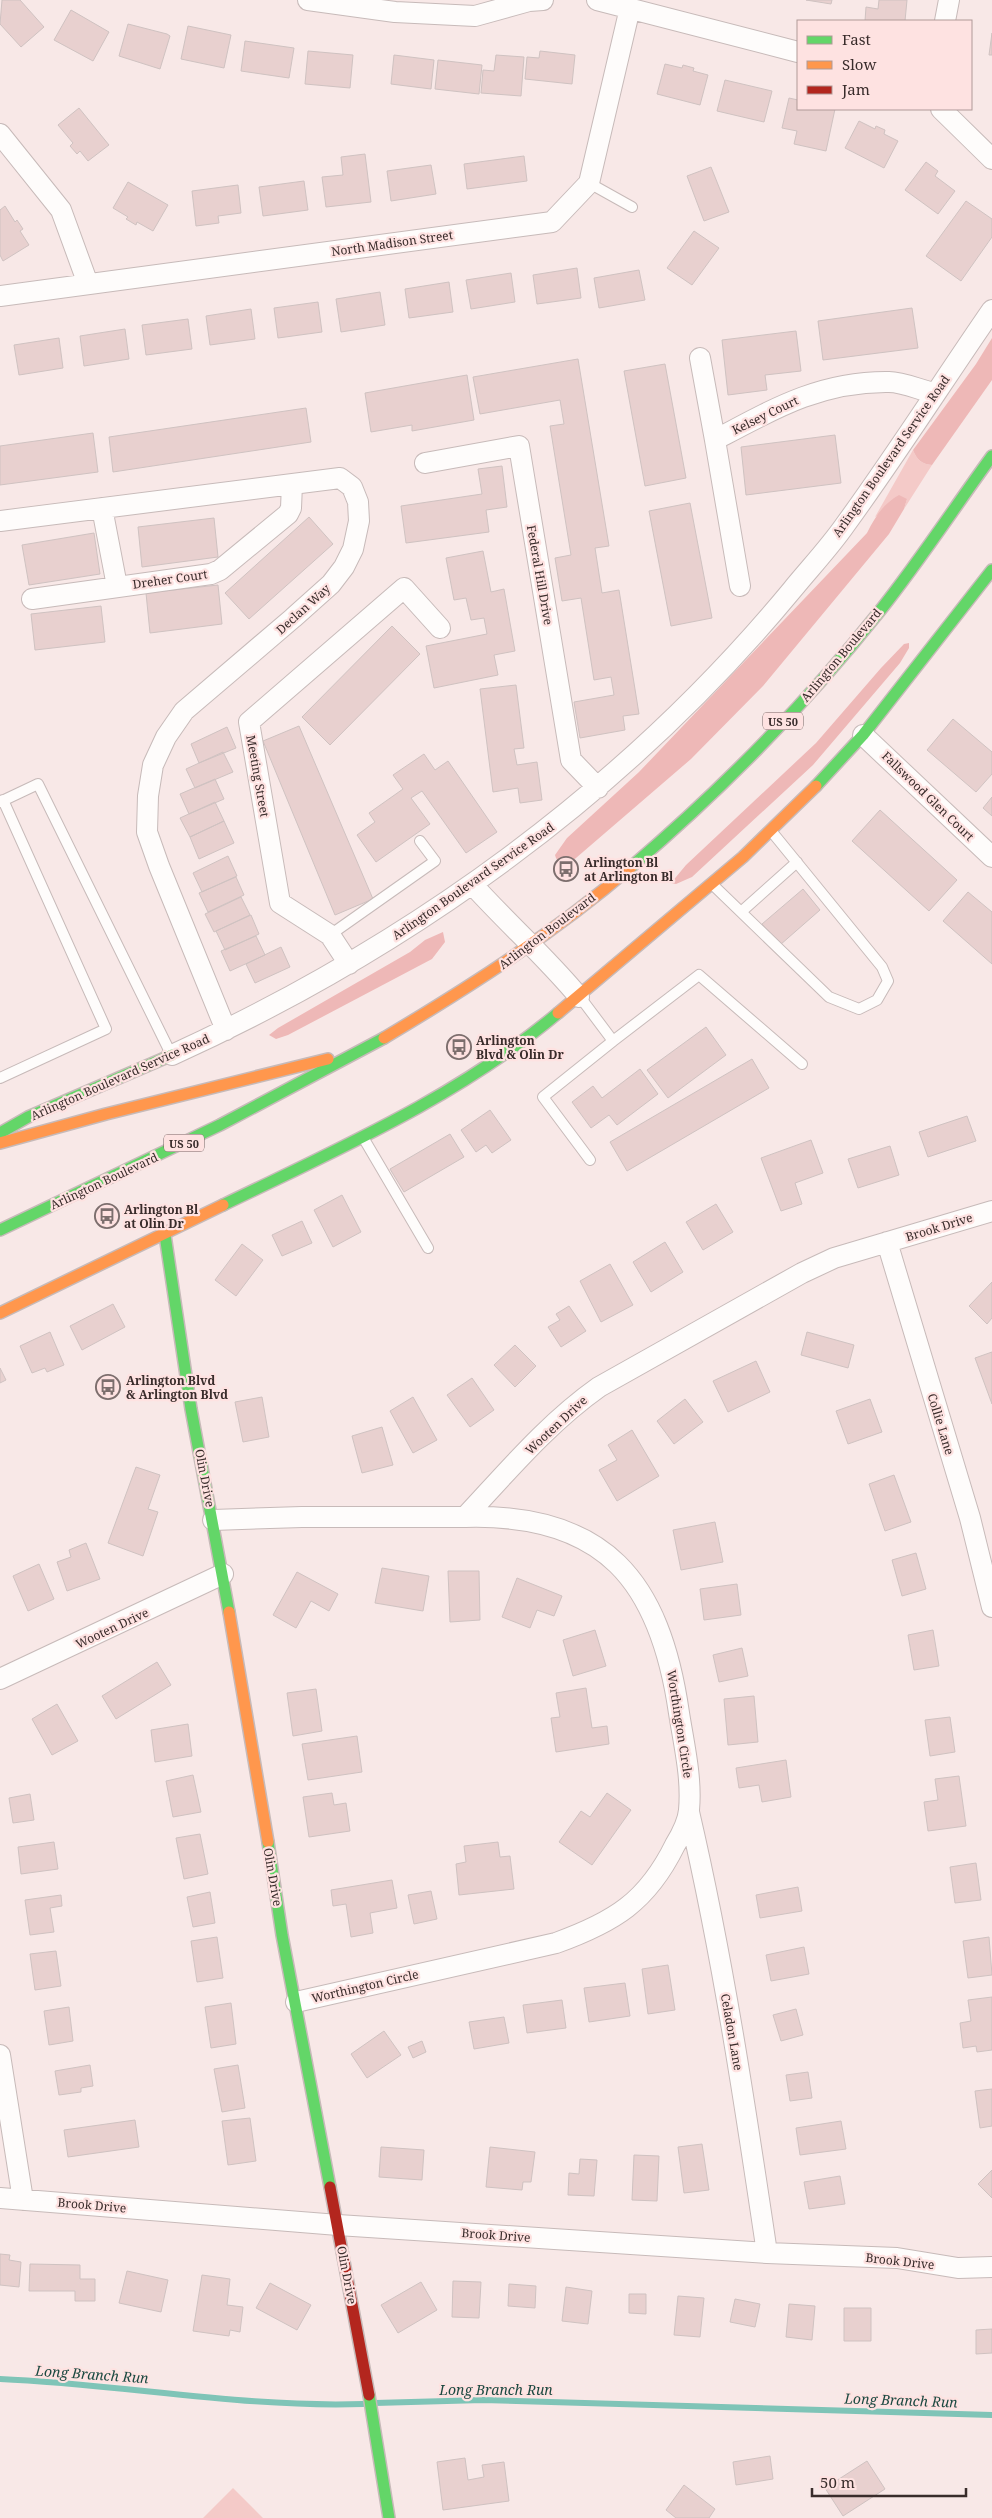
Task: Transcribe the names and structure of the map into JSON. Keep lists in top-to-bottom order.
{
  "streets": {
    "main road": [
      "Arlington Boulevard Service Road",
      "Arlington Boulevard",
      "US 50",
      "Olin Drive"
    ],
    "street": [
      "North Madison Street",
      "Kelsey Court",
      "Federal Hill Drive",
      "Dreher Court",
      "Declan Way",
      "Meeting Street",
      "Fallswood Glen Court",
      "Brook Drive",
      "Collie Lane",
      "Wooten Drive",
      "Worthington Circle",
      "Celadon Lane"
    ]
  },
  "crossings": [
    ["Kelsey Court", "Arlington Boulevard Service Road"],
    ["Arlington Boulevard Service Road", "Federal Hill Drive"],
    ["Arlington Boulevard Service Road", "Declan Way"],
    ["Arlington Boulevard Service Road", "Meeting Street"],
    ["Dreher Court", "Declan Way"],
    ["Brook Drive", "Collie Lane"],
    ["Brook Drive", "Wooten Drive"],
    ["Brook Drive", "Olin Drive"],
    ["Brook Drive", "Celadon Lane"],
    ["Collie Lane", "Wooten Drive"],
    ["Wooten Drive", "Olin Drive"],
    ["Wooten Drive", "Worthington Circle"],
    ["Olin Drive", "Worthington Circle"],
    ["Worthington Circle", "Celadon Lane"]
  ],
  "water": ["Long Branch Run"],
  "places": {
    "bus stop": [
      "Arlington Bl at Arlington Bl",
      "Arlington Blvd & Olin Dr",
      "Arlington Bl at Olin Dr",
      "Arlington Blvd & Arlington Blvd"
    ]
  },
  "legend": ["Fast", "Slow", "Jam"],
  "scale_bar": "50 m"
}
